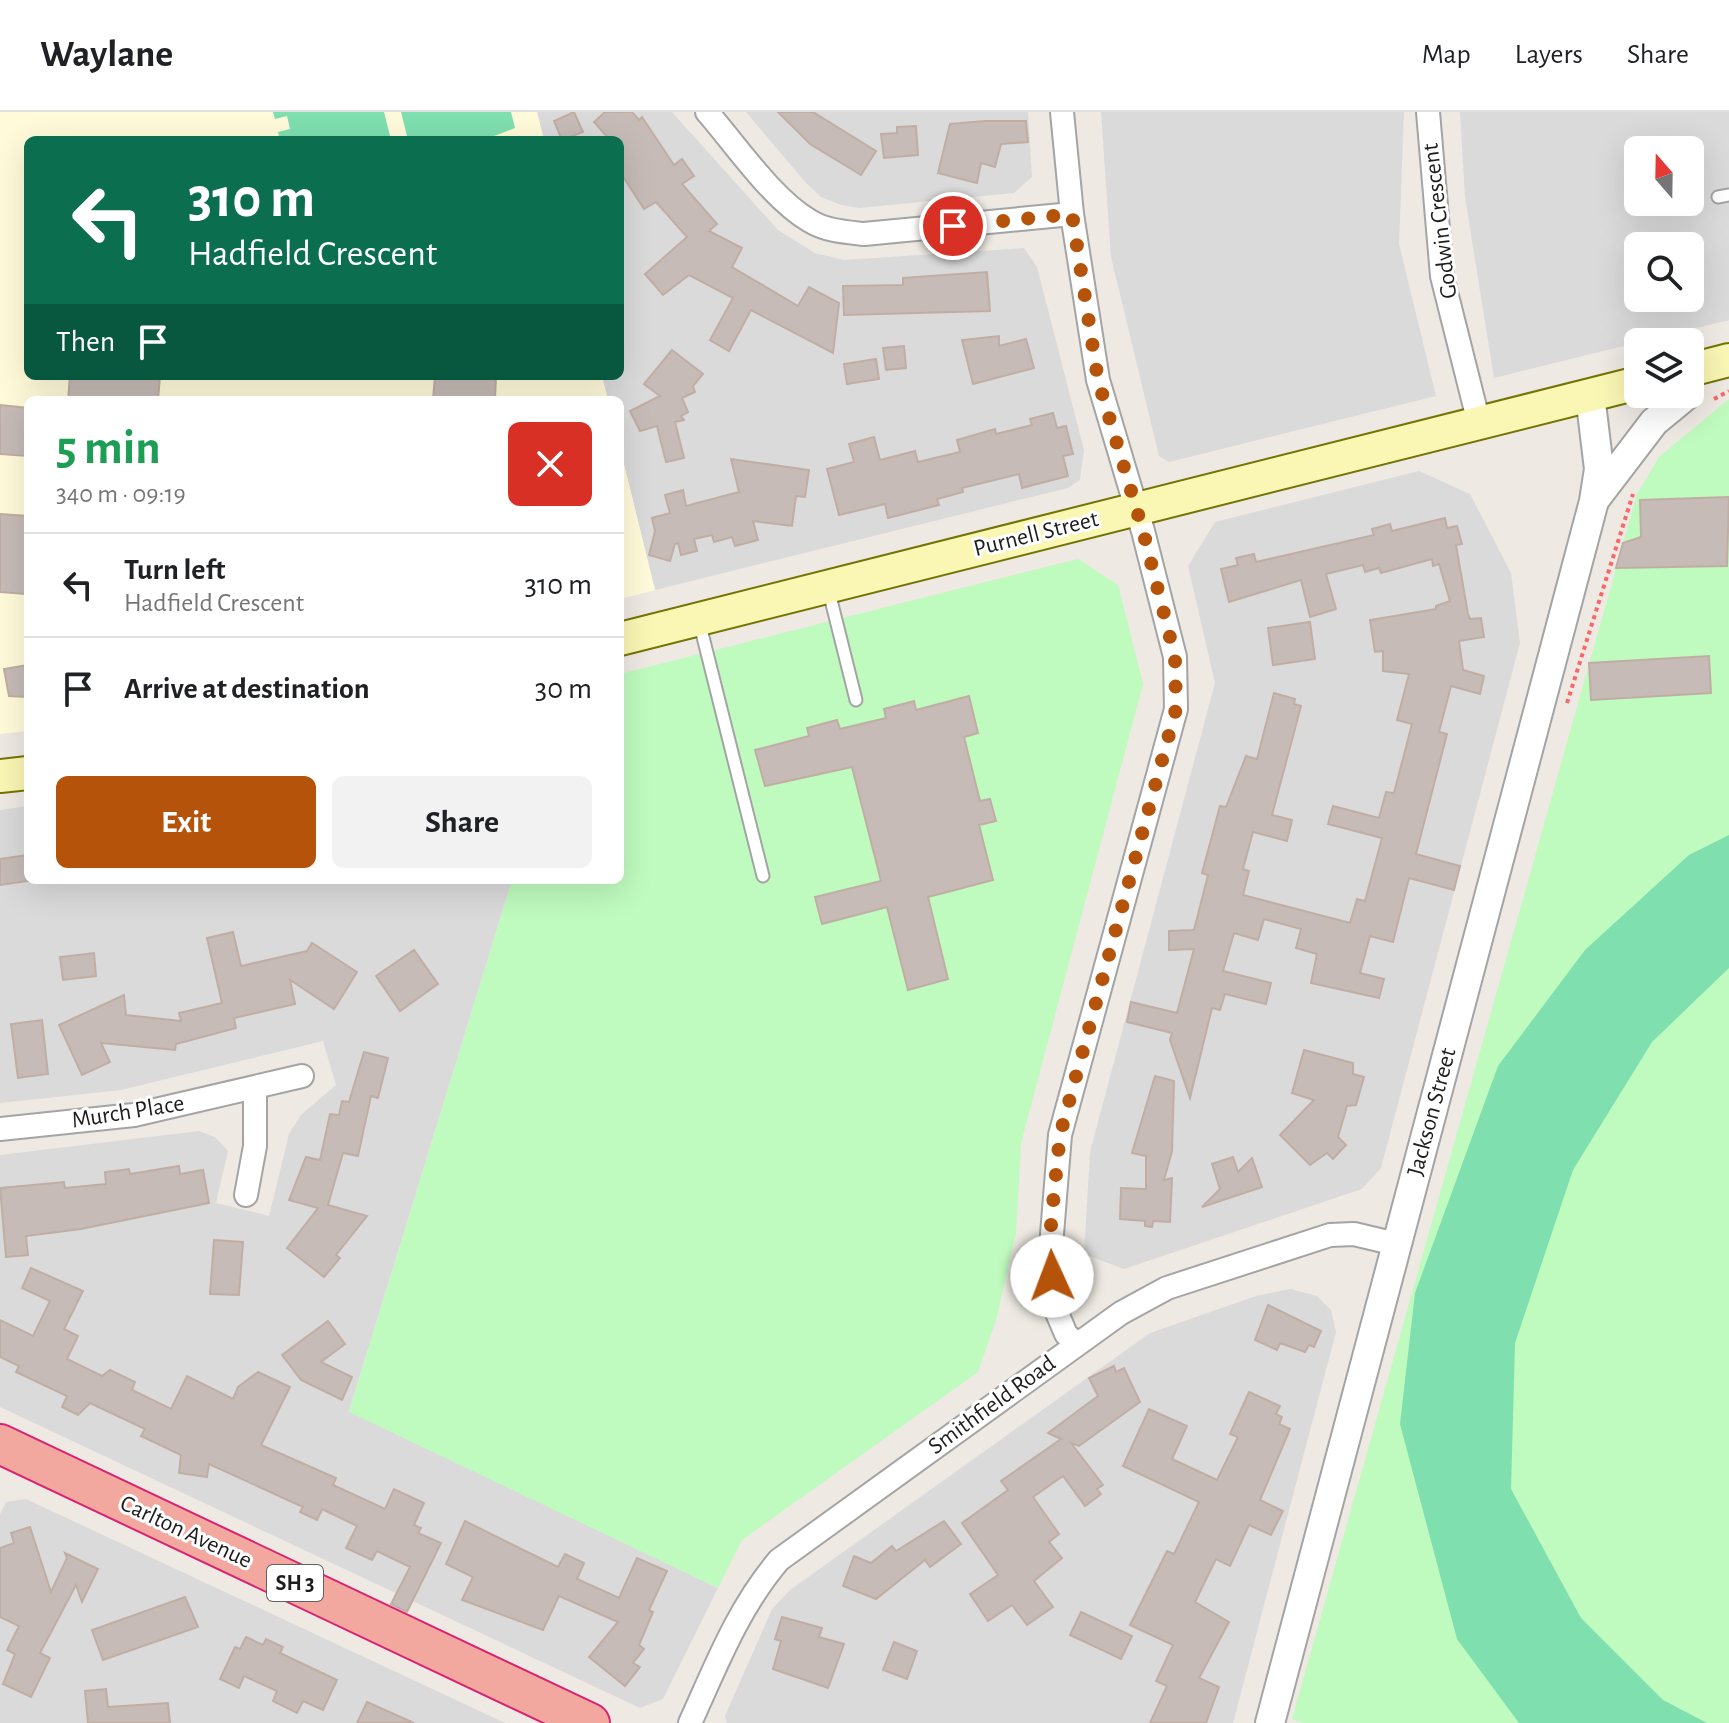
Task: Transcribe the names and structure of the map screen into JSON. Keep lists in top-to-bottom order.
{
  "streets": {
    "highway": ["Carlton Avenue", "SH 3"],
    "main road": ["Purnell Street"],
    "street": [
      "Godwin Crescent",
      "Murch Place",
      "Jackson Street",
      "Smithfield Road"
    ]
  },
  "crossings": [
    ["Godwin Crescent", "Purnell Street"],
    ["Purnell Street", "Jackson Street"],
    ["Jackson Street", "Smithfield Road"]
  ],
  "north": "top",
  "page": {
    "header": "Waylane",
    "nav": ["Map", "Layers", "Share"],
    "turn": ["310 m", "Hadfield Crescent"],
    "then": "Then",
    "heading": ["5 min", "340 m · 09:19"],
    "list": [
      {
        "name": "Turn left",
        "note": "Hadfield Crescent",
        "value": "310 m"
      },
      {
        "name": "Arrive at destination",
        "value": "30 m"
      }
    ],
    "buttons": ["Exit", "Share"]
  }
}
